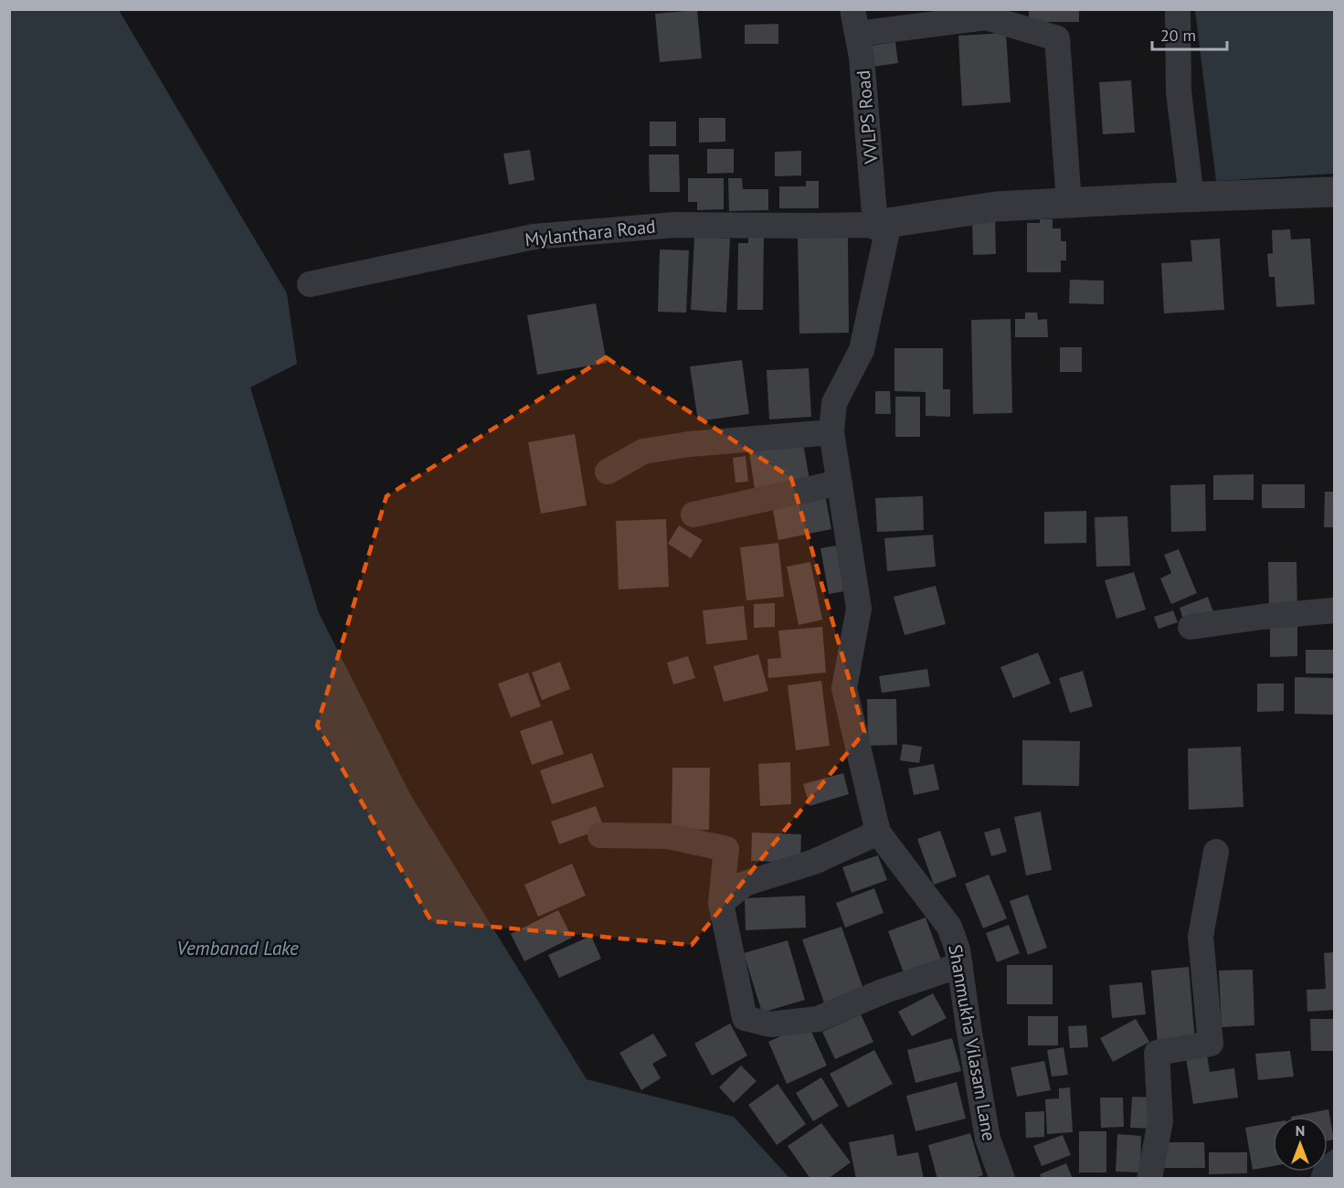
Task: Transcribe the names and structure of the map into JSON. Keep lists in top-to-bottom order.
{
  "streets": {
    "street": ["VVLPS Road", "Mylanthara Road", "Shanmukha Vilasam Lane"]
  },
  "crossings": [
    ["VVLPS Road", "Mylanthara Road"],
    ["VVLPS Road", "Shanmukha Vilasam Lane"],
    ["Mylanthara Road", "Shanmukha Vilasam Lane"]
  ],
  "water": ["Vembanad Lake"],
  "scale_bar": "20 m",
  "north": "top"
}
